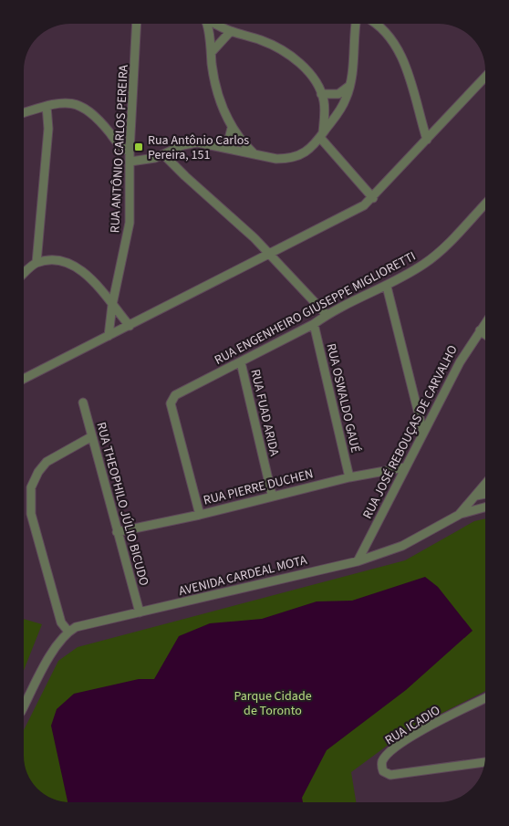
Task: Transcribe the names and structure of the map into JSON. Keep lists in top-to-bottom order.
{
  "streets": {
    "street": [
      "RUA ANTÔNIO CARLOS PEREIRA",
      "RUA ENGENHEIRO GIUSEPPE MIGLIORETTI",
      "RUA OSWALDO GAUÉ",
      "RUA FUAD ARIDA",
      "RUA JOSÉ REBOUÇAS DE CARVALHO",
      "RUA PIERRE DUCHEN",
      "RUA THEOPHILO JÚLIO BICUDO",
      "AVENIDA CARDEAL MOTA",
      "RUA ICADIO"
    ]
  },
  "crossings": [
    ["RUA ENGENHEIRO GIUSEPPE MIGLIORETTI", "RUA OSWALDO GAUÉ"],
    ["RUA ENGENHEIRO GIUSEPPE MIGLIORETTI", "RUA FUAD ARIDA"],
    ["RUA ENGENHEIRO GIUSEPPE MIGLIORETTI", "RUA PIERRE DUCHEN"],
    ["RUA OSWALDO GAUÉ", "RUA PIERRE DUCHEN"],
    ["RUA FUAD ARIDA", "RUA PIERRE DUCHEN"],
    ["RUA JOSÉ REBOUÇAS DE CARVALHO", "RUA PIERRE DUCHEN"],
    ["RUA JOSÉ REBOUÇAS DE CARVALHO", "AVENIDA CARDEAL MOTA"],
    ["RUA PIERRE DUCHEN", "RUA THEOPHILO JÚLIO BICUDO"],
    ["RUA THEOPHILO JÚLIO BICUDO", "AVENIDA CARDEAL MOTA"]
  ],
  "parks": ["Parque Cidade de Toronto"],
  "places": {
    "transit": ["Rua Antônio Carlos Pereira, 151"]
  }
}
